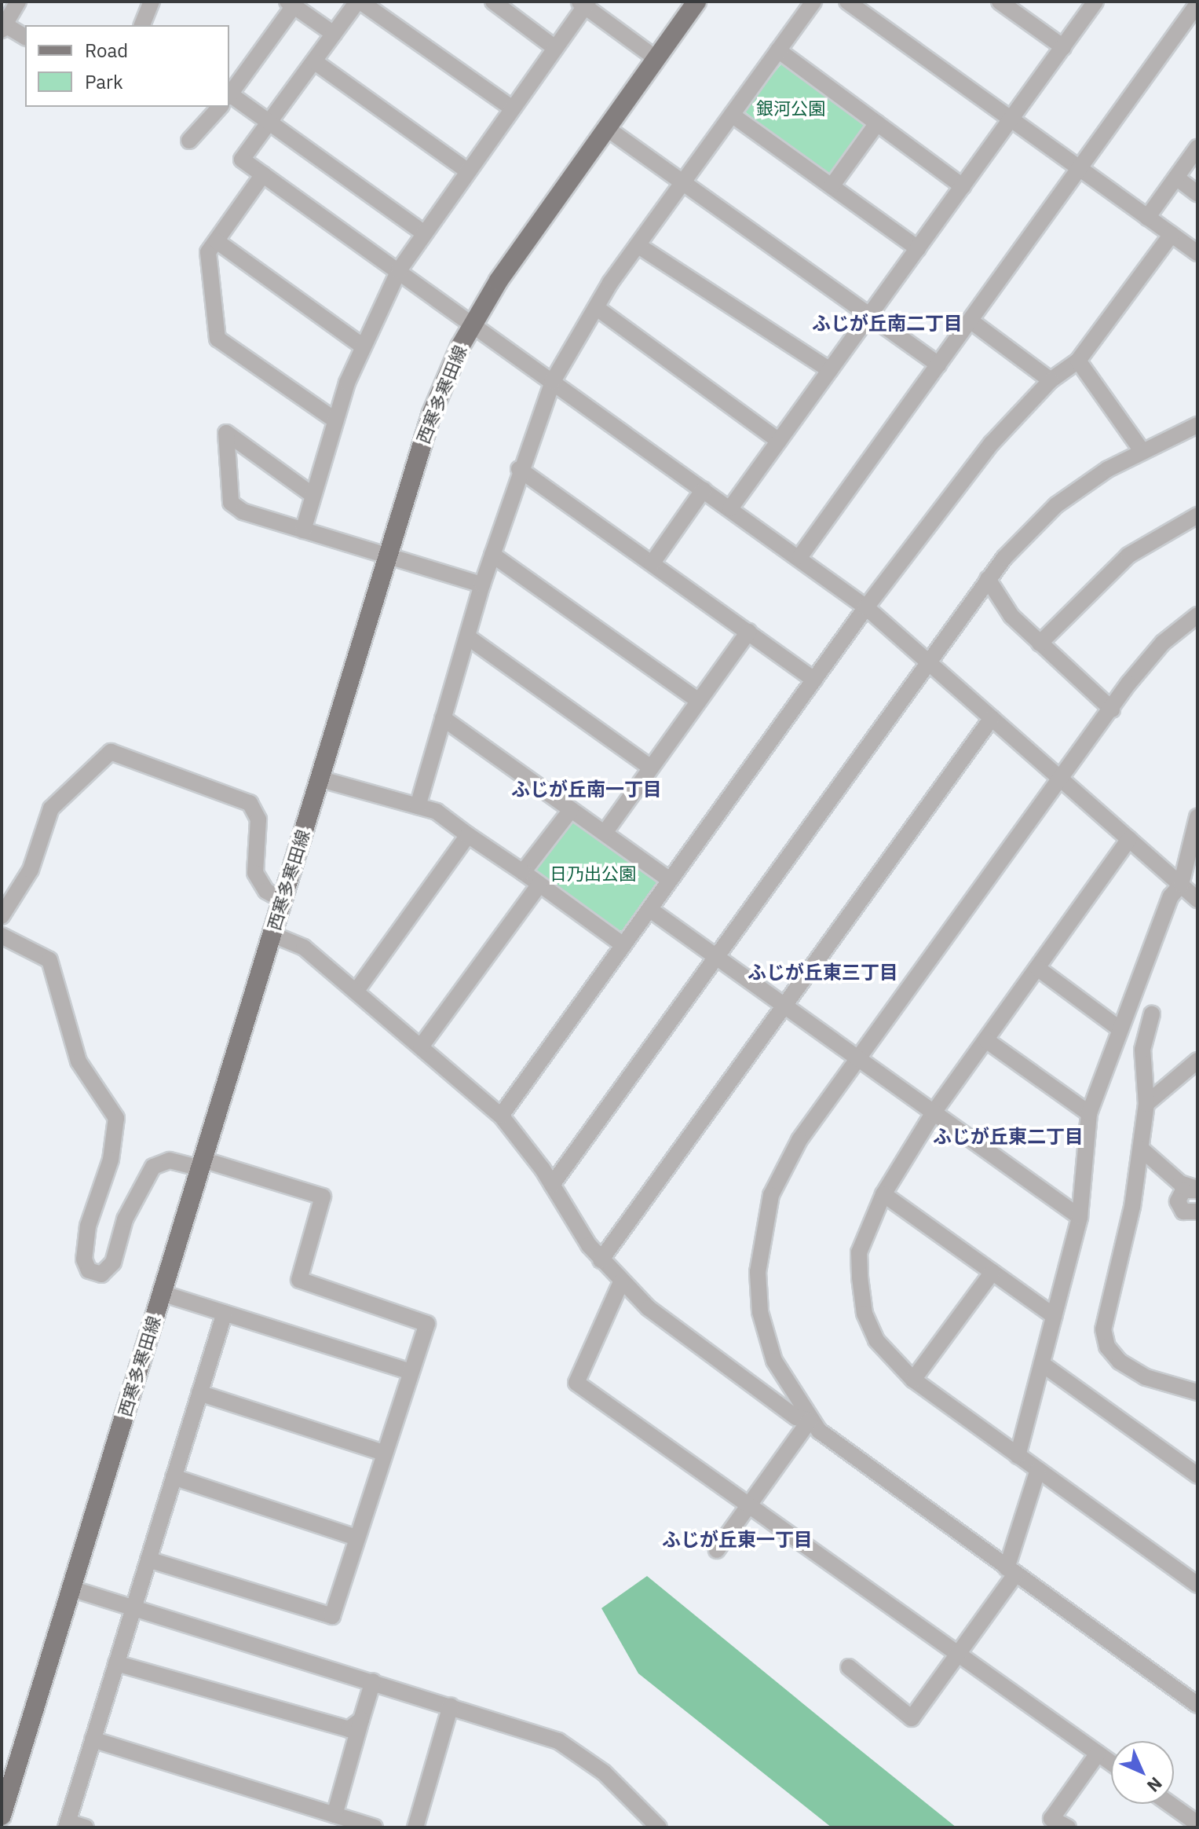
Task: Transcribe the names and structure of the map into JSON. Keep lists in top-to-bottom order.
{
  "streets": {
    "main road": ["西寒多寒田線"]
  },
  "districts": [
    "ふじが丘南二丁目",
    "ふじが丘南一丁目",
    "ふじが丘東三丁目",
    "ふじが丘東二丁目",
    "ふじが丘東一丁目"
  ],
  "parks": ["銀河公園", "日乃出公園"],
  "legend": ["Road", "Park"],
  "north": "bottom right"
}
